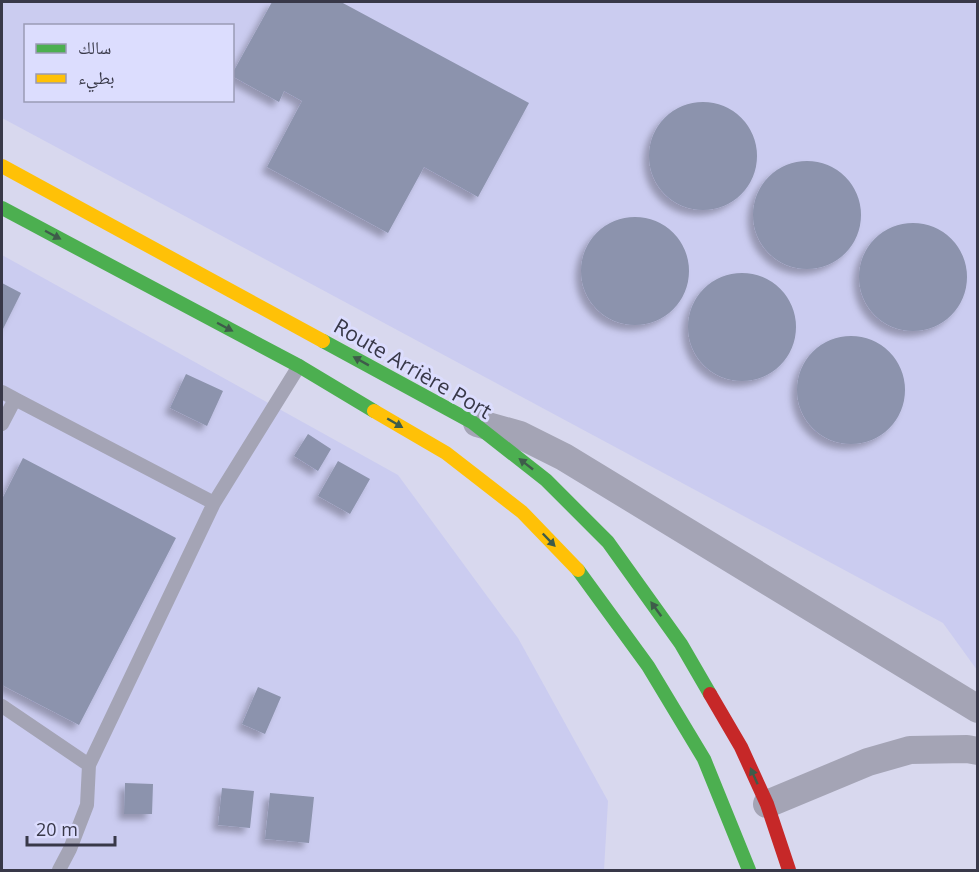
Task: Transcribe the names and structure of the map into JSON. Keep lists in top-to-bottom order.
{
  "streets": {
    "street": ["Route Arrière Port"]
  },
  "legend": ["سالك", "بطيء"],
  "scale_bar": "20 m"
}
